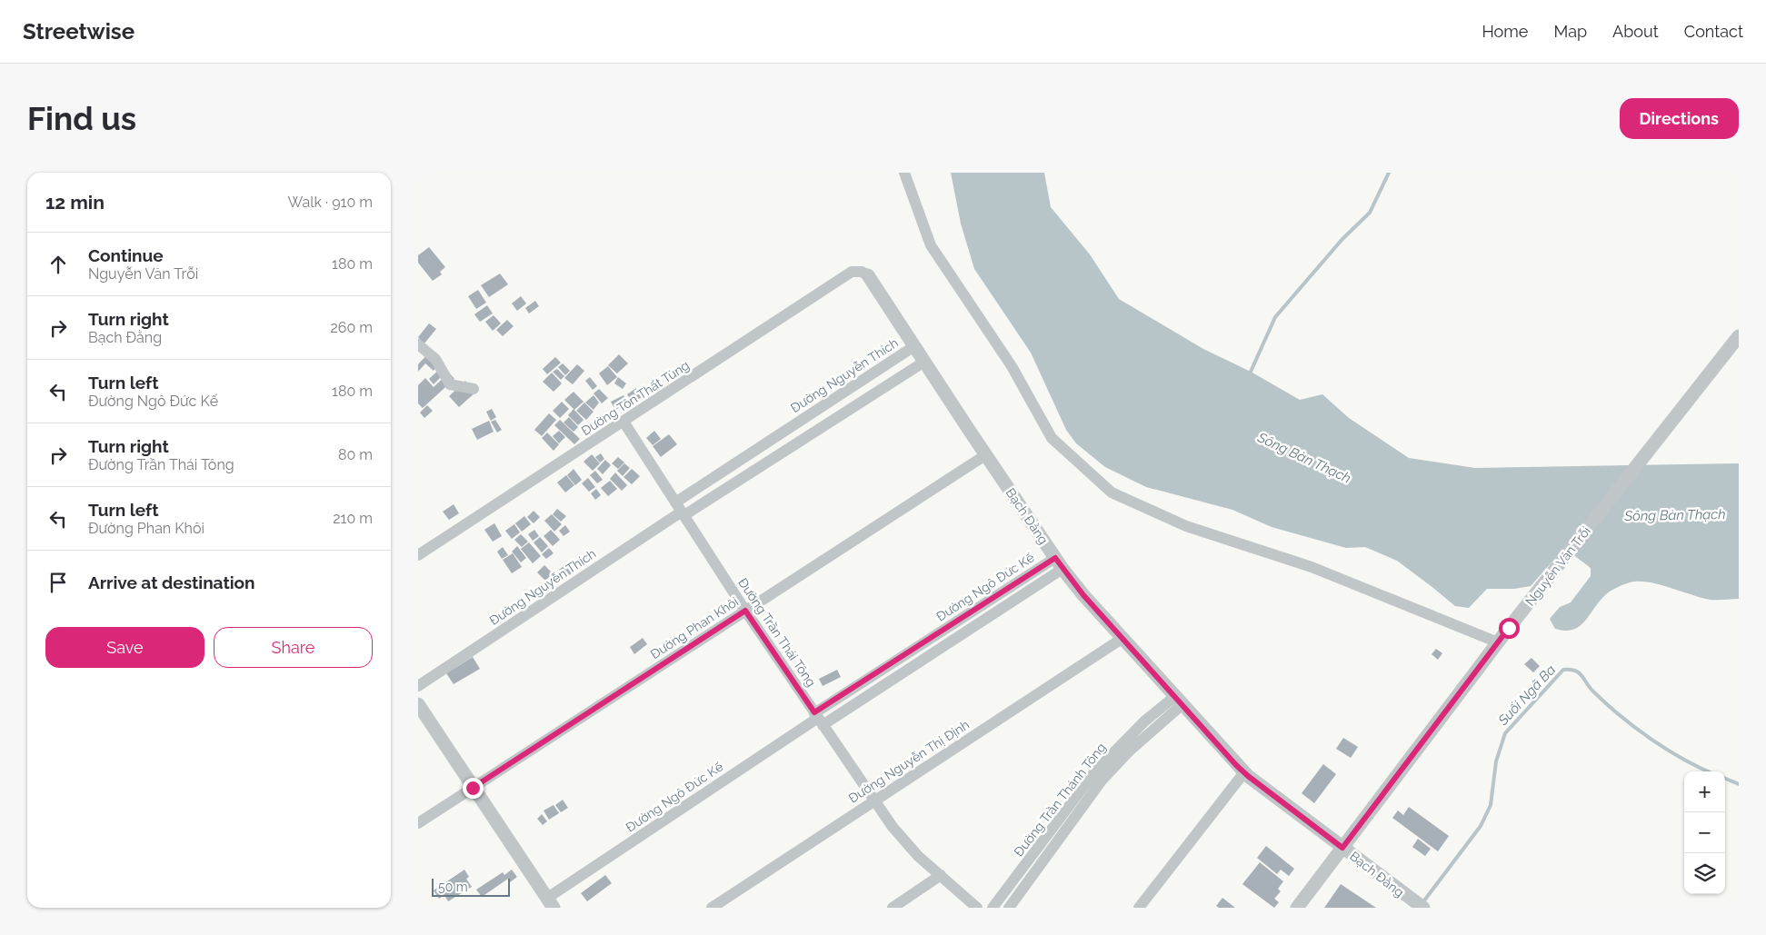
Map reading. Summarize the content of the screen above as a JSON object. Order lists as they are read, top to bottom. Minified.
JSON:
{"streets":{"street":["Đường Nguyễn Thích","Đường Tôn Thất Tùng","Bạch Đằng","Nguyễn Văn Trỗi","Đường Ngô Đức Kế","Đường Phan Khôi","Đường Trần Thái Tông","Đường Nguyễn Thị Định","Đường Trần Thánh Tông"]},"crossings":[["Đường Nguyễn Thích","Bạch Đằng"],["Đường Nguyễn Thích","Đường Trần Thái Tông"],["Đường Tôn Thất Tùng","Bạch Đằng"],["Đường Tôn Thất Tùng","Đường Trần Thái Tông"],["Bạch Đằng","Nguyễn Văn Trỗi"],["Bạch Đằng","Đường Ngô Đức Kế"],["Bạch Đằng","Đường Phan Khôi"],["Bạch Đằng","Đường Nguyễn Thị Định"],["Bạch Đằng","Đường Trần Thánh Tông"],["Đường Ngô Đức Kế","Đường Trần Thái Tông"],["Đường Phan Khôi","Đường Trần Thái Tông"],["Đường Trần Thái Tông","Đường Nguyễn Thị Định"]],"water":["Sông Bàn Thạch","Suối Ngã Ba"],"scale_bar":"50 m","page":{"header":"Streetwise","nav":["Home","Map","About","Contact"],"buttons":["Directions",["Save","Share"]],"title":"Find us","heading":["12 min","Walk · 910 m"],"list":[["Continue","Nguyễn Văn Trỗi","180 m"],["Turn right","Bạch Đằng","260 m"],["Turn left","Đường Ngô Đức Kế","180 m"],["Turn right","Đường Trần Thái Tông","80 m"],["Turn left","Đường Phan Khôi","210 m"],"Arrive at destination"],"map_buttons":["+","−"],"scale":"50 m"}}
